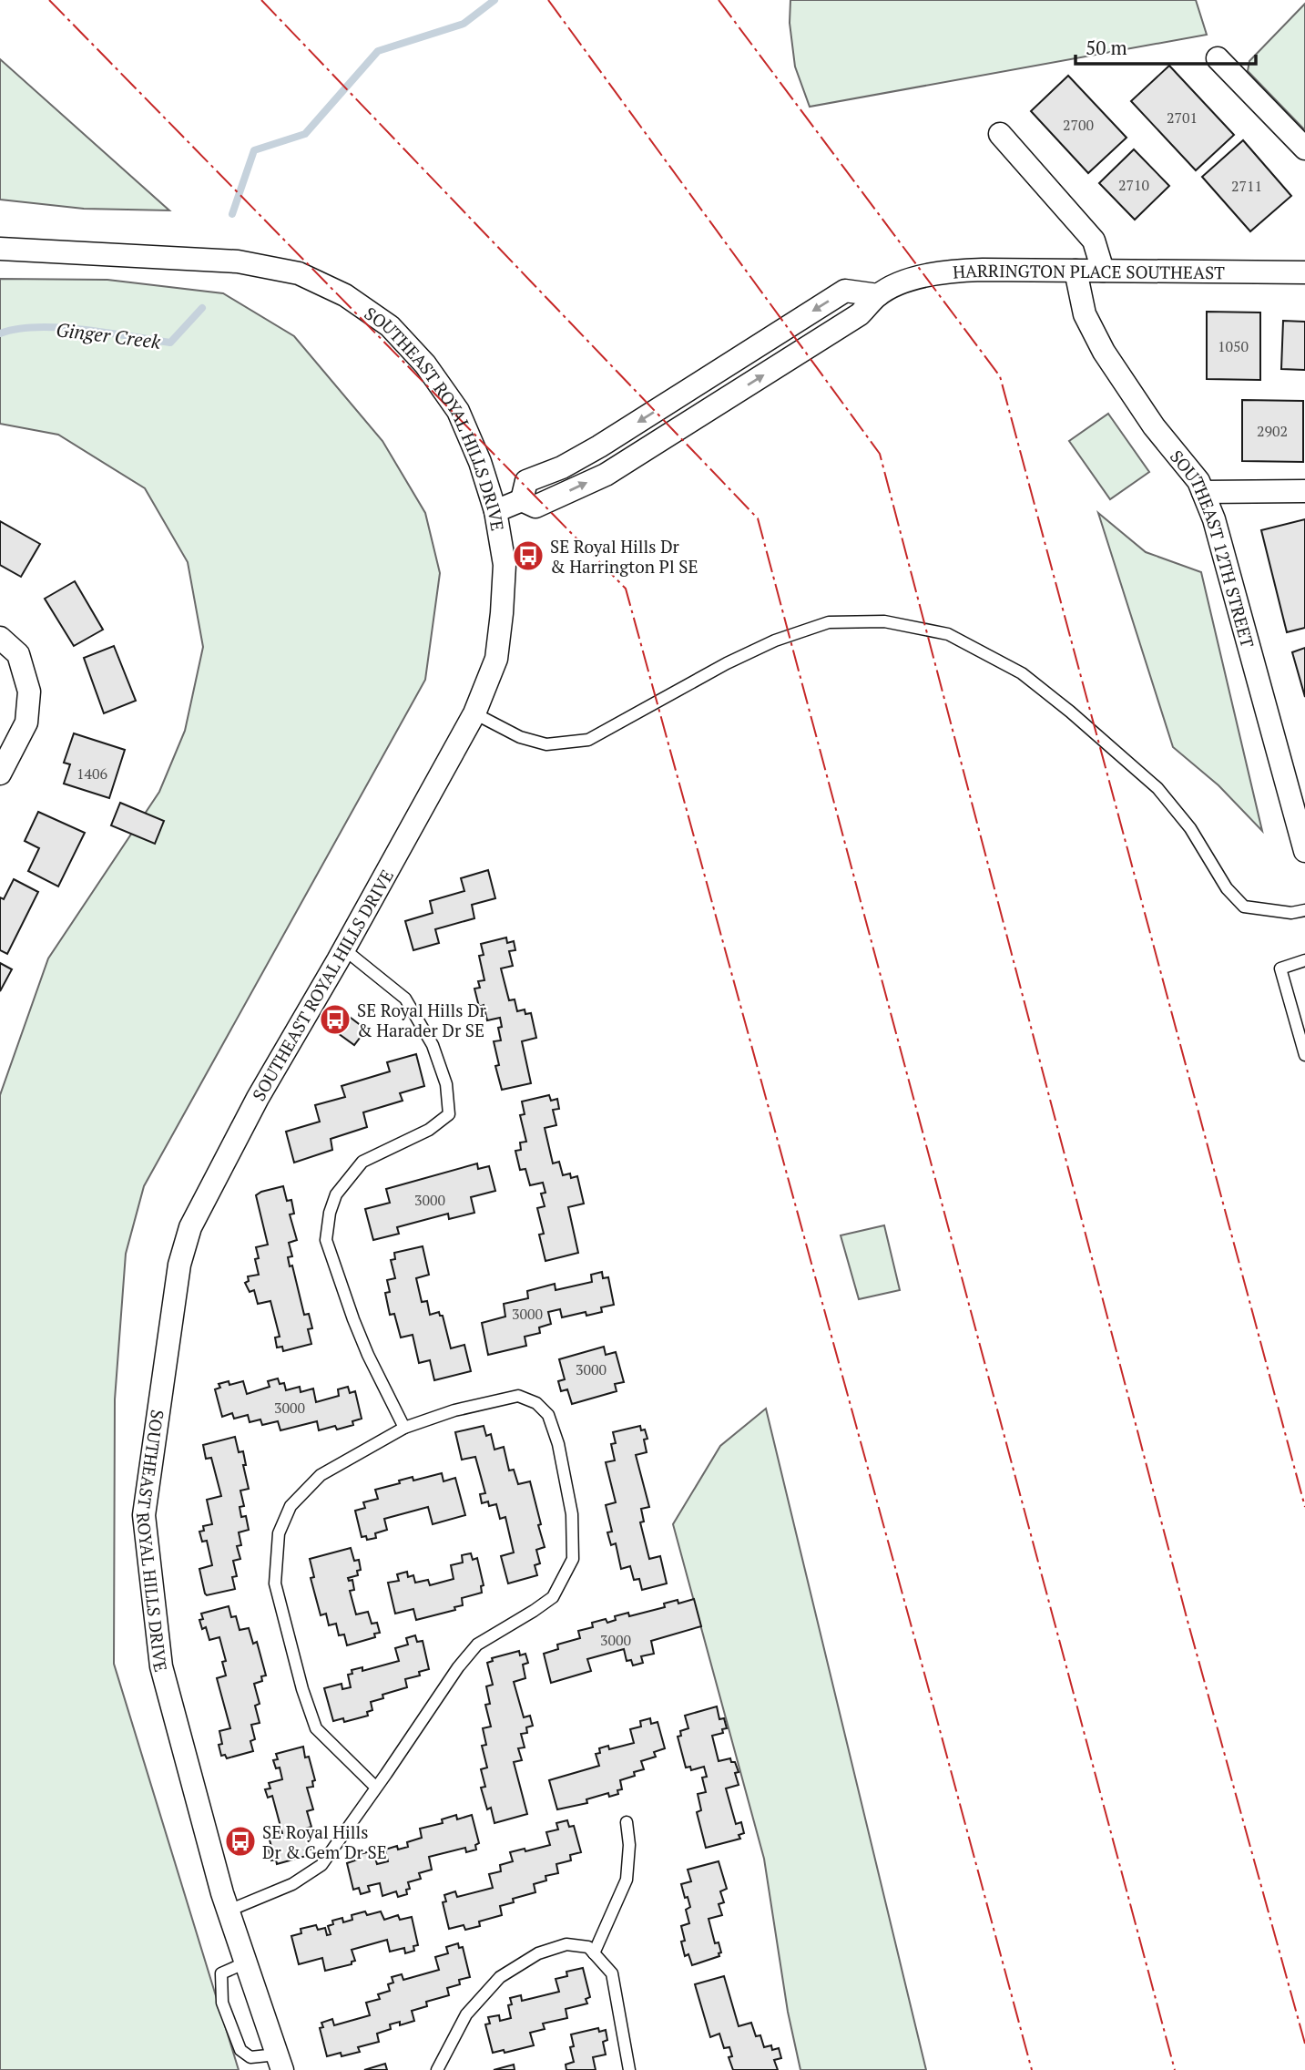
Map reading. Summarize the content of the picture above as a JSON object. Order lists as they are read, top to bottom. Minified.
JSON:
{"streets":{"street":["HARRINGTON PLACE SOUTHEAST","SOUTHEAST ROYAL HILLS DRIVE","SOUTHEAST 12TH STREET"]},"crossings":[["HARRINGTON PLACE SOUTHEAST","SOUTHEAST ROYAL HILLS DRIVE"],["HARRINGTON PLACE SOUTHEAST","SOUTHEAST 12TH STREET"]],"water":["Ginger Creek"],"places":{"bus stop":["SE Royal Hills Dr & Harrington Pl SE","SE Royal Hills Dr & Harader Dr SE","SE Royal Hills Dr & Gem Dr SE"]},"house_numbers":["2701","2700","2710","2711","1050","2902","1406","3000","3000","3000","3000","3000"],"scale_bar":"50 m"}
